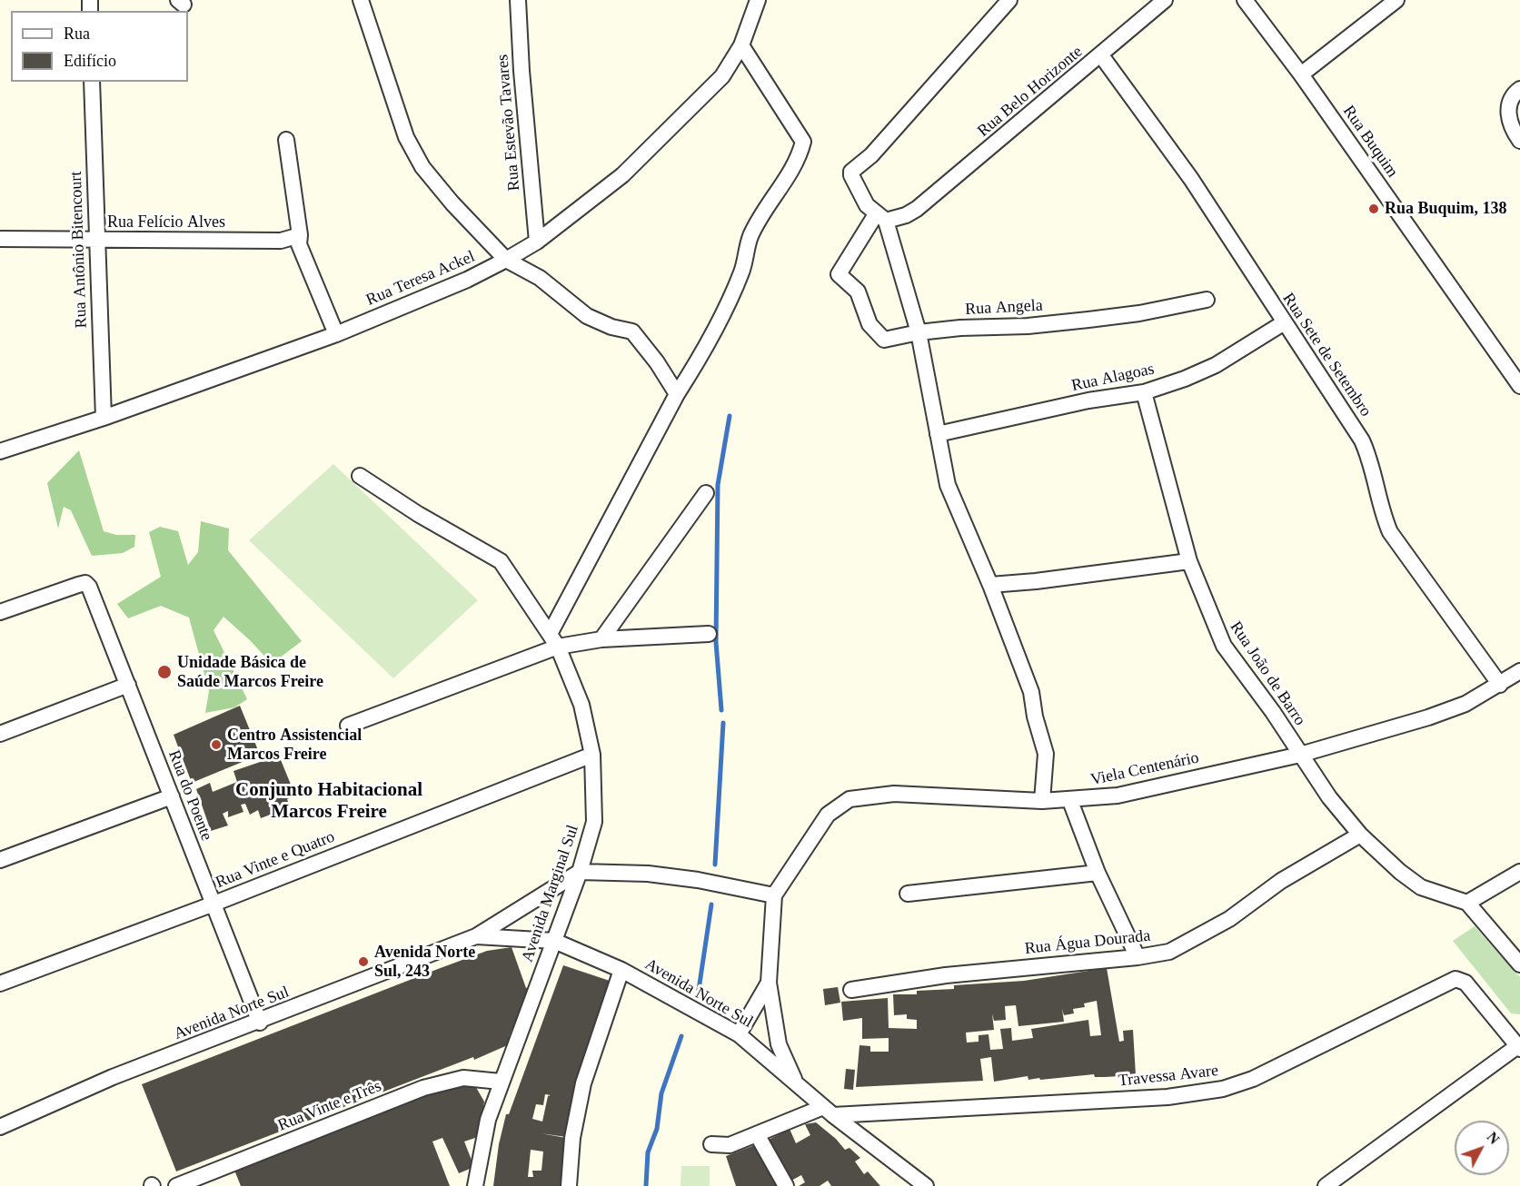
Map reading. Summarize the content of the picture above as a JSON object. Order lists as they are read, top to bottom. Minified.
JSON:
{"streets":{"street":["Rua Belo Horizonte","Rua Estevão Tavares","Rua Buquim","Rua Felício Alves","Rua Antônio Bitencourt","Rua Teresa Ackel","Rua Angela","Rua Sete de Setembro","Rua Alagoas","Rua João de Barro","Viela Centenário","Rua do Poente","Rua Vinte e Quatro","Avenida Marginal Sul","Rua Água Dourada","Avenida Norte Sul","Travessa Avare","Rua Vinte e Três"]},"crossings":[["Rua Belo Horizonte","Rua Angela"],["Rua Belo Horizonte","Rua Sete de Setembro"],["Rua Estevão Tavares","Rua Teresa Ackel"],["Rua Felício Alves","Rua Antônio Bitencourt"],["Rua Antônio Bitencourt","Rua Teresa Ackel"],["Rua Sete de Setembro","Rua Alagoas"],["Rua Sete de Setembro","Viela Centenário"],["Rua Alagoas","Rua João de Barro"],["Rua João de Barro","Viela Centenário"],["Rua João de Barro","Rua Água Dourada"],["Rua do Poente","Rua Vinte e Quatro"],["Rua do Poente","Avenida Norte Sul"],["Rua Vinte e Quatro","Avenida Marginal Sul"],["Avenida Marginal Sul","Avenida Norte Sul"],["Avenida Marginal Sul","Rua Vinte e Três"],["Avenida Norte Sul","Travessa Avare"]],"districts":["Conjunto Habitacional Marcos Freire"],"places":["Rua Buquim, 138","Unidade Básica de Saúde Marcos Freire","Centro Assistencial Marcos Freire","Avenida Norte Sul, 243"],"legend":["Rua","Edifício"],"north":"top right"}
